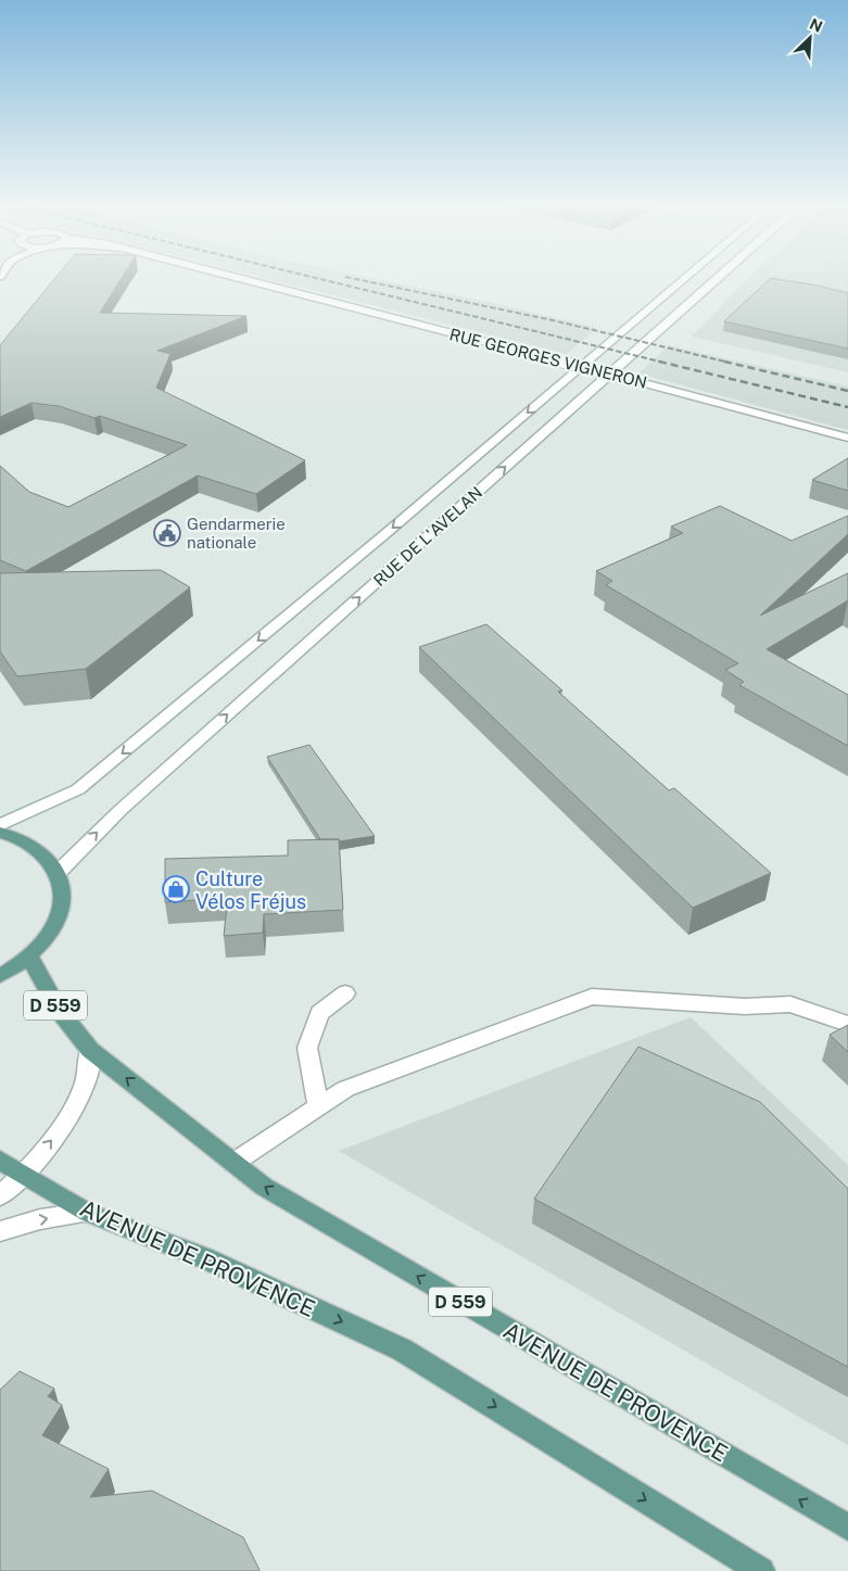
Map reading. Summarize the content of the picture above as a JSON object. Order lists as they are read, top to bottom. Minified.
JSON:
{"streets":{"main road":["RUE GEORGES VIGNERON","RUE DE L'AVELAN","D 559","AVENUE DE PROVENCE"]},"crossings":[["D 559","AVENUE DE PROVENCE"]],"places":{"public building":["Gendarmerie nationale"],"shop":["Culture Vélos Fréjus"]},"north":"top right"}
